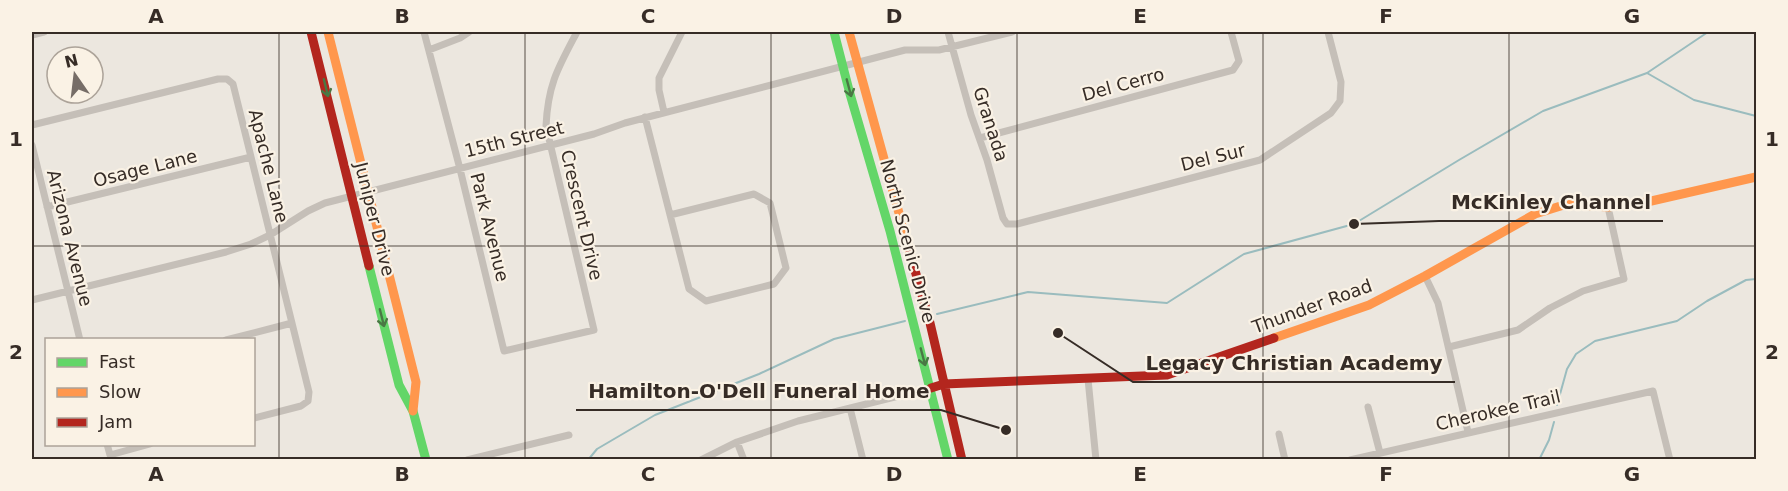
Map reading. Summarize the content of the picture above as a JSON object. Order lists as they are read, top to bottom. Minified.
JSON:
{"streets":{"street":["Del Cerro","Granada","15th Street","Del Sur","Apache Lane","Osage Lane","Crescent Drive","Juniper Drive","Park Avenue","Arizona Avenue","North Scenic Drive","Thunder Road","Cherokee Trail"]},"crossings":[["Del Cerro","Granada"],["Granada","15th Street"],["Granada","Del Sur"],["15th Street","Apache Lane"],["15th Street","Crescent Drive"],["15th Street","Juniper Drive"],["15th Street","Park Avenue"],["15th Street","Arizona Avenue"],["15th Street","North Scenic Drive"],["Apache Lane","Osage Lane"],["Osage Lane","Arizona Avenue"],["Crescent Drive","Park Avenue"],["North Scenic Drive","Thunder Road"]],"places":["McKinley Channel","Legacy Christian Academy","Hamilton-O'Dell Funeral Home"],"legend":["Fast","Slow","Jam"],"north":"top","grid":{"columns":["A","B","C","D","E","F","G"],"rows":["1","2"]}}
